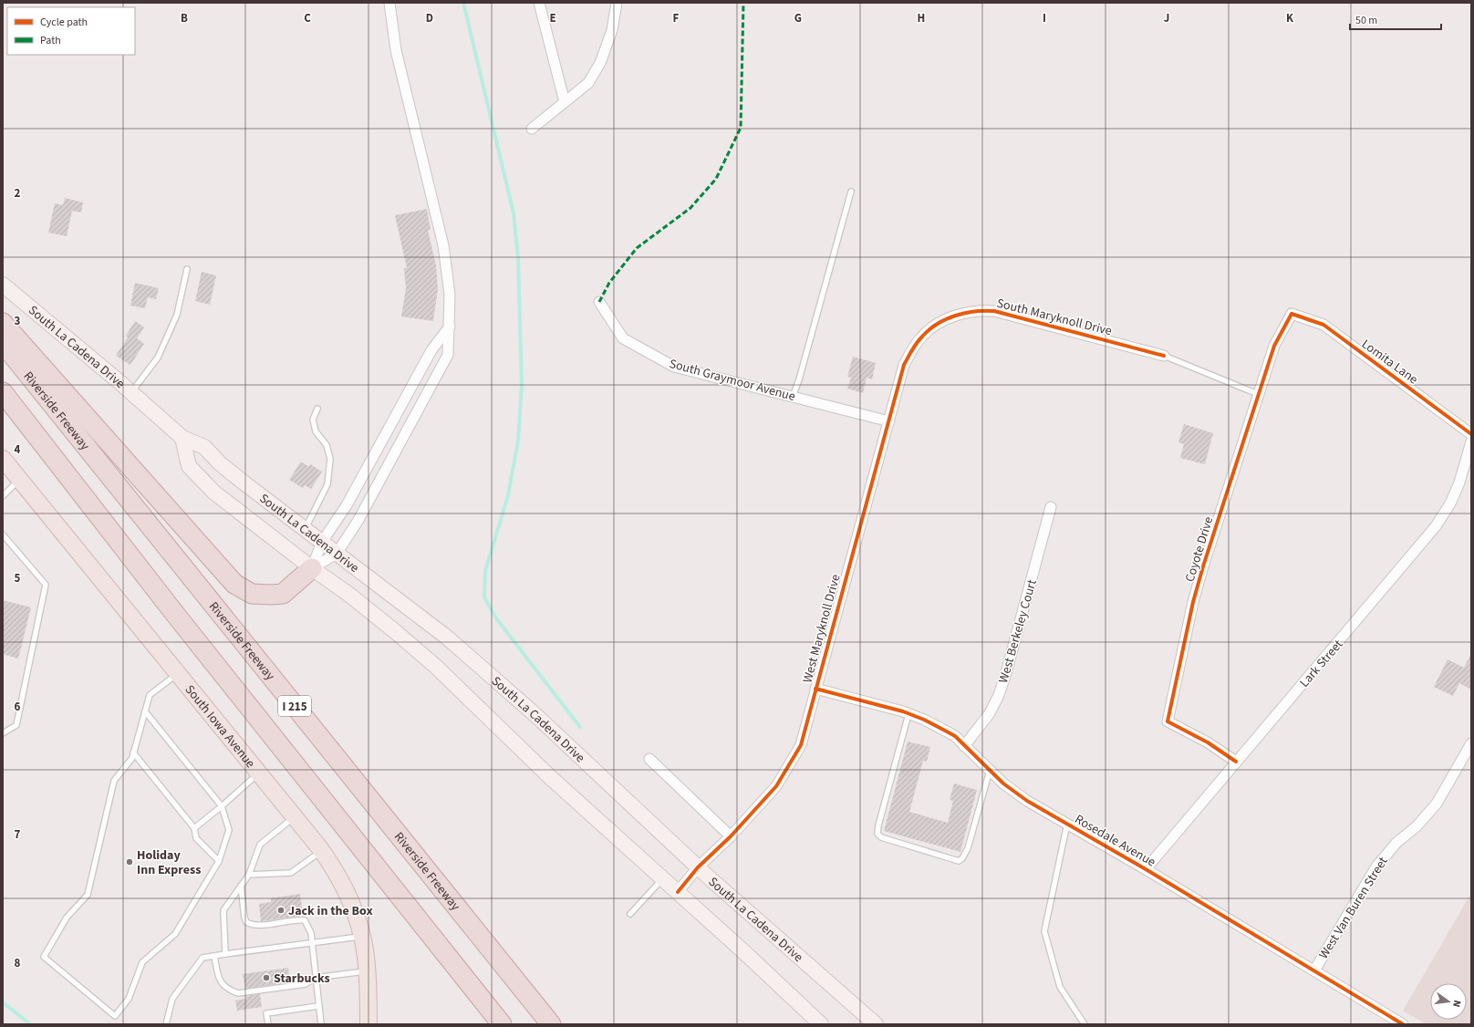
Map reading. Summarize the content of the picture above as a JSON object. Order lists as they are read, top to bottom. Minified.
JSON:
{"streets":{"highway":["Riverside Freeway","I 215"],"main road":["South La Cadena Drive","South Iowa Avenue"],"street":["South Maryknoll Drive","Lomita Lane","South Graymoor Avenue","Coyote Drive","West Maryknoll Drive","West Berkeley Court","Lark Street","Rosedale Avenue","West Van Buren Street"]},"crossings":[["South Maryknoll Drive","West Maryknoll Drive"],["South La Cadena Drive","West Maryknoll Drive"],["Lomita Lane","Coyote Drive"],["South Graymoor Avenue","West Maryknoll Drive"],["Coyote Drive","Lark Street"],["West Maryknoll Drive","Rosedale Avenue"],["West Berkeley Court","Rosedale Avenue"],["Lark Street","Rosedale Avenue"],["Rosedale Avenue","West Van Buren Street"]],"places":["Holiday Inn Express","Jack in the Box","Starbucks"],"legend":["Cycle path","Path"],"scale_bar":"50 m","north":"right","grid":{"columns":["B","C","D","E","F","G","H","I","J","K"],"rows":["2","3","4","5","6","7","8"]}}
